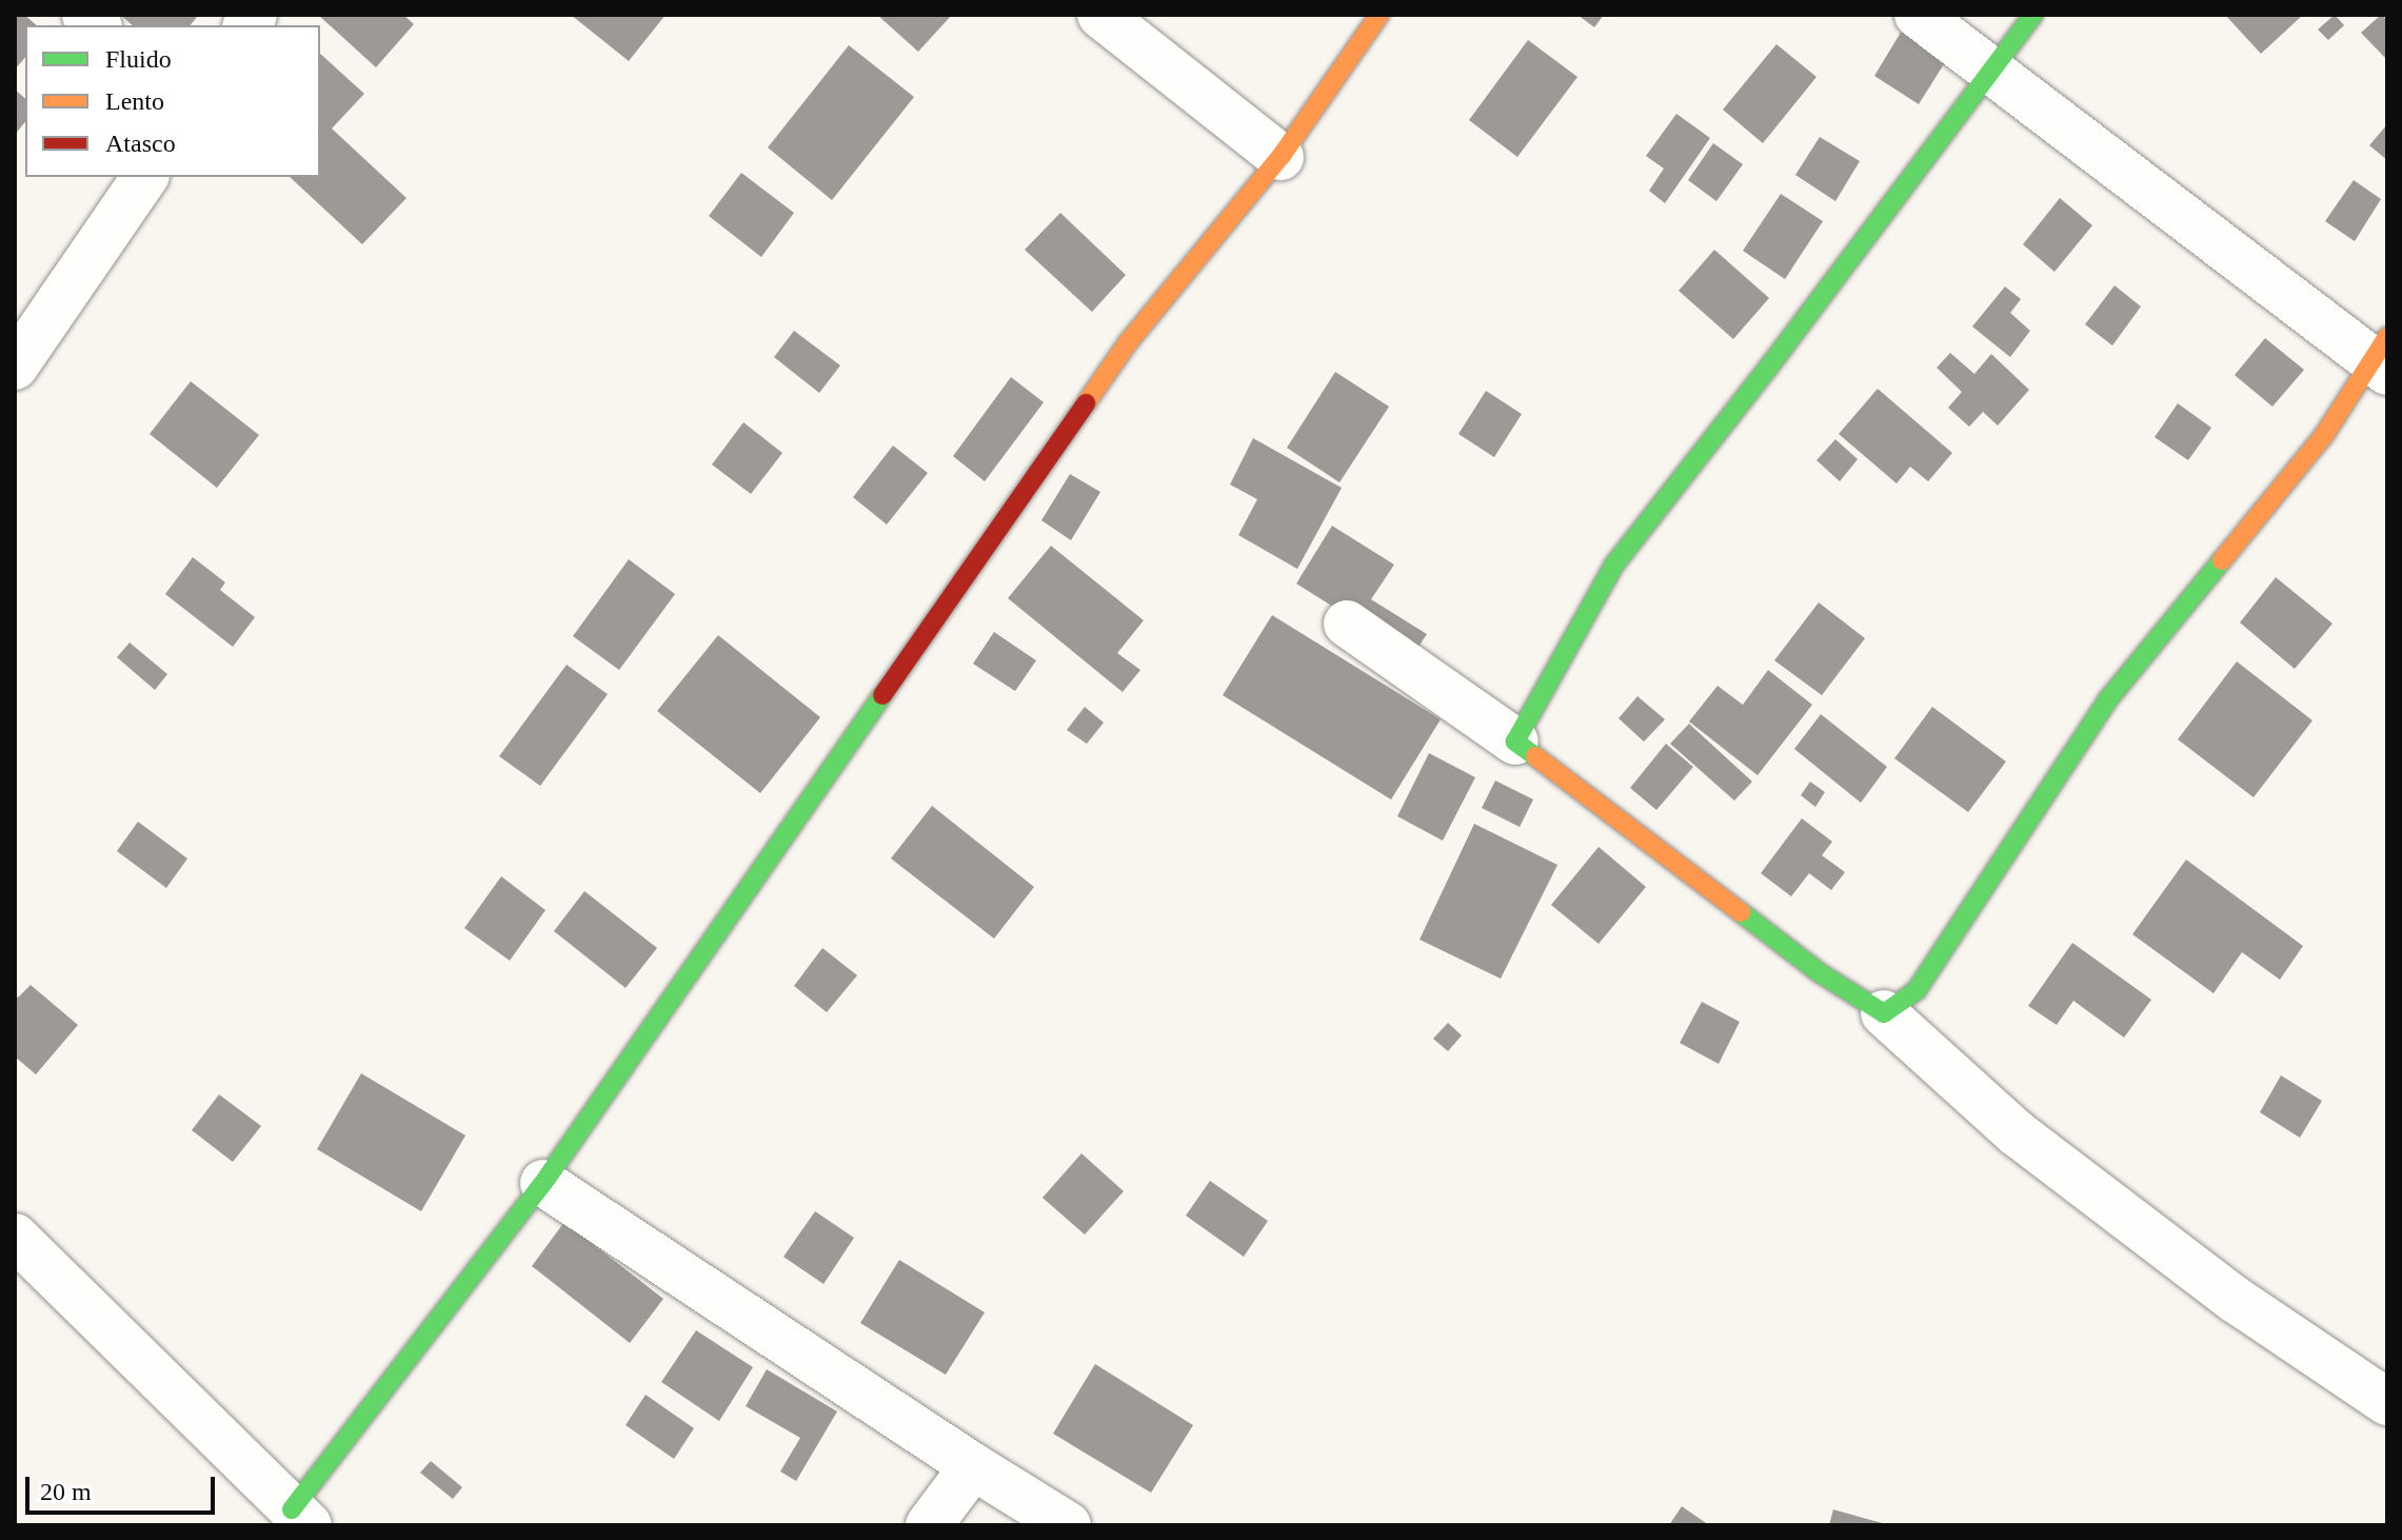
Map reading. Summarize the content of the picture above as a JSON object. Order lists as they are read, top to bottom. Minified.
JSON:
{"legend":["Fluido","Lento","Atasco"],"scale_bar":"20 m"}
